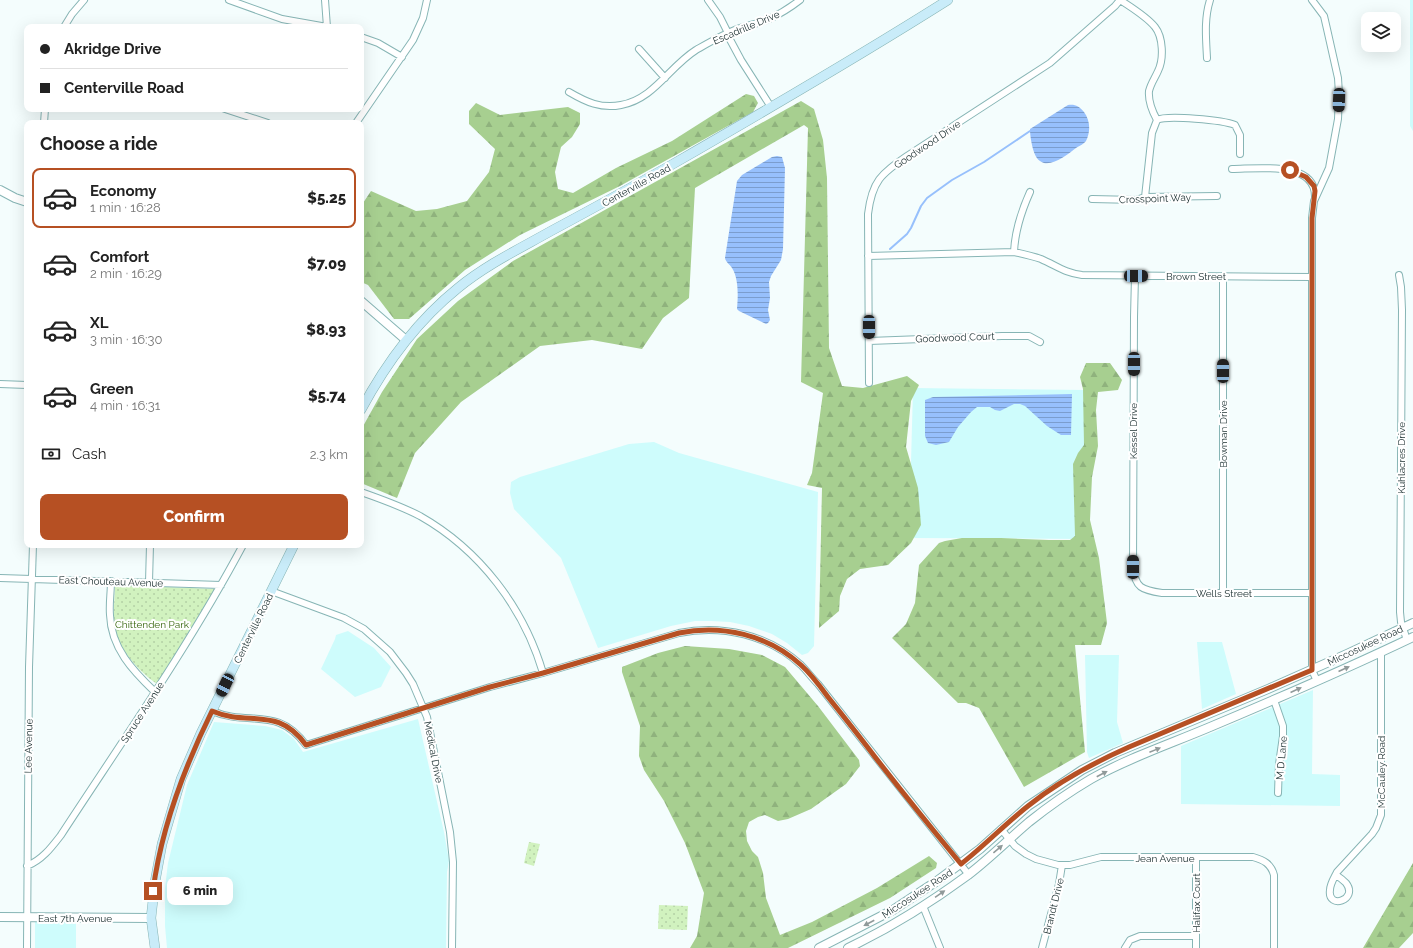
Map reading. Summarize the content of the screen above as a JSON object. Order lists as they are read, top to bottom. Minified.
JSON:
{"streets":{"main road":["Centerville Road"],"street":["Escadrille Drive","Goodwood Drive","Crosspoint Way","Brown Street","Goodwood Court","Kessel Drive","Bowman Drive","Kuhlacres Drive","East Chouteau Avenue","Wells Street","Miccosukee Road","Spruce Avenue","Lee Avenue","Medical Drive","M D Lane","McCauley Road","Jean Avenue","Halifax Court","Brandt Drive","East 7th Avenue"]},"crossings":[["Goodwood Drive","Brown Street"],["Goodwood Drive","Goodwood Court"],["Centerville Road","Medical Drive"],["Centerville Road","East 7th Avenue"],["Brown Street","Kessel Drive"],["Brown Street","Bowman Drive"],["Kessel Drive","Wells Street"],["Bowman Drive","Wells Street"],["Kuhlacres Drive","Miccosukee Road"],["East Chouteau Avenue","Spruce Avenue"],["East Chouteau Avenue","Lee Avenue"],["Miccosukee Road","M D Lane"],["Miccosukee Road","McCauley Road"],["Miccosukee Road","Brandt Drive"],["Spruce Avenue","Lee Avenue"],["Lee Avenue","East 7th Avenue"],["Jean Avenue","Halifax Court"],["Jean Avenue","Brandt Drive"]],"parks":["Chittenden Park"],"page":{"banner":["Akridge Drive","Centerville Road"],"heading":"Choose a ride","list":[{"name":"Economy","note":"1 min · 16:28","value":"$5.25"},{"name":"Comfort","note":"2 min · 16:29","value":"$7.09"},{"name":"XL","note":"3 min · 16:30","value":"$8.93"},{"name":"Green","note":"4 min · 16:31","value":"$5.74"}],"pay":["Cash","2.3 km"],"buttons":"Confirm","bubble":"6 min"}}
